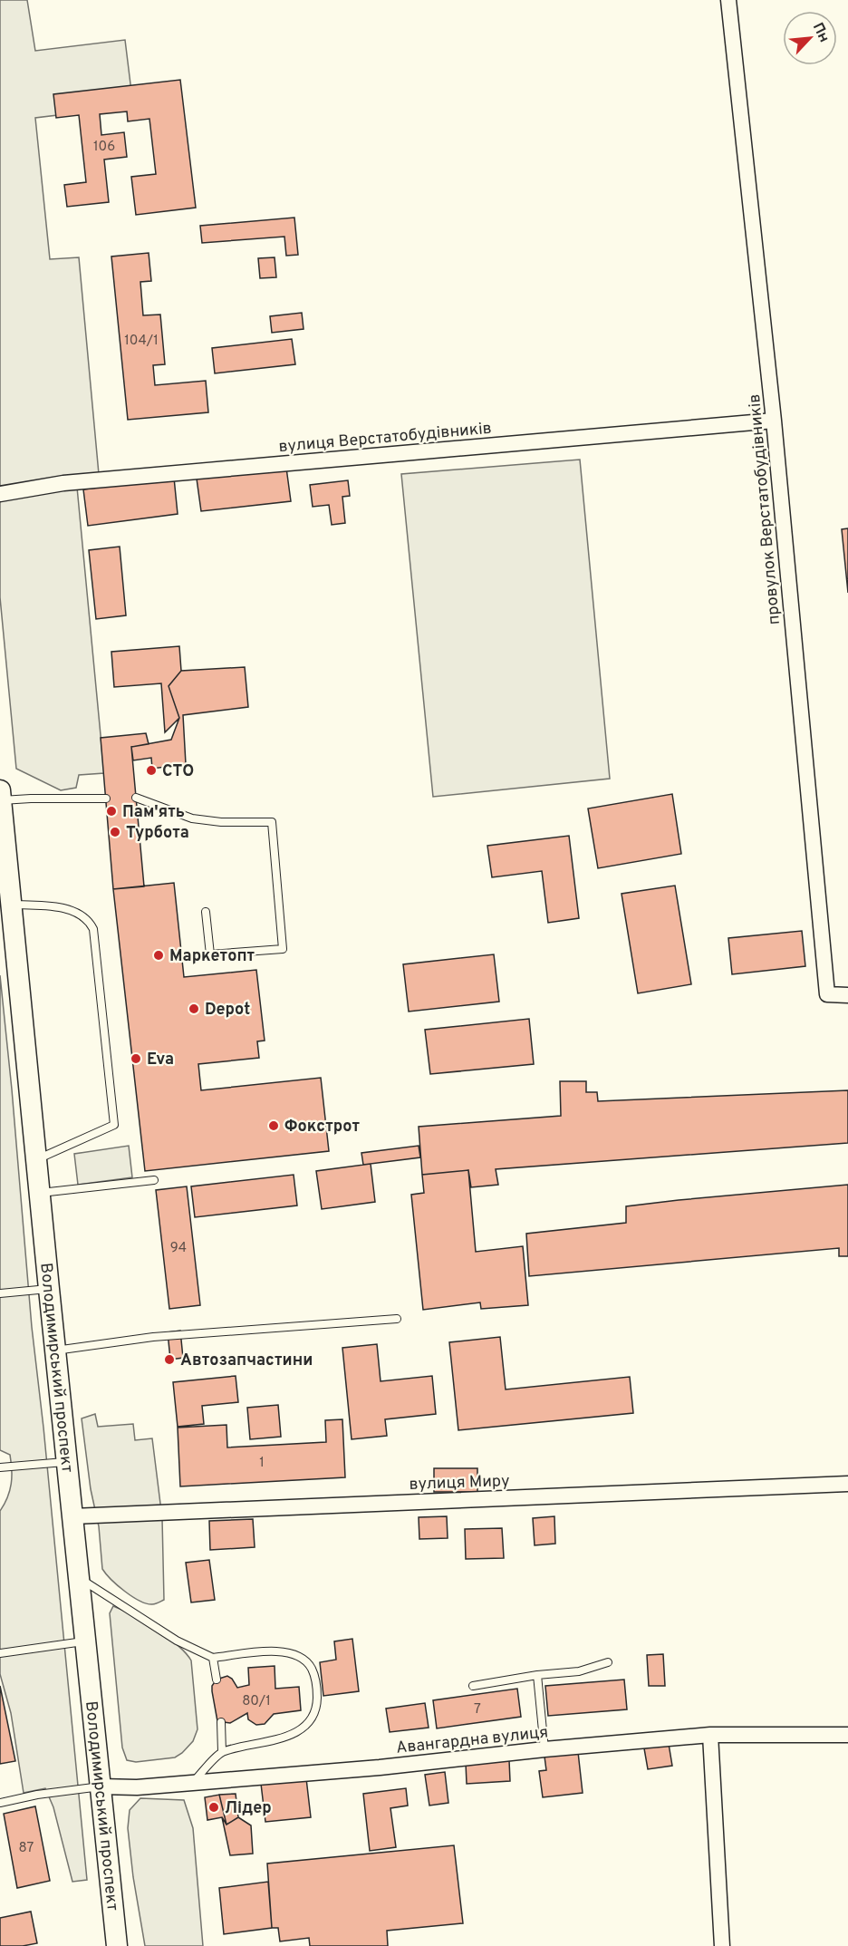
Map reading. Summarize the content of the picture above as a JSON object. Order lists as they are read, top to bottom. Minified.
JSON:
{"streets":{"main road":["Володимирський проспект"],"street":["вулиця Верстатобудівників","провулок Верстатобудівників","вулиця Миру","Авангардна вулиця"]},"crossings":[["вулиця Верстатобудівників","провулок Верстатобудівників"],["Володимирський проспект","вулиця Миру"],["Володимирський проспект","Авангардна вулиця"]],"places":["СТО","Пам'ять","Турбота","Маркетопт","Depot","Eva","Фокстрот","Автозапчастини","Лідер"],"house_numbers":["106","104/1","94","1","80/1","7","87"],"north":"top right"}
